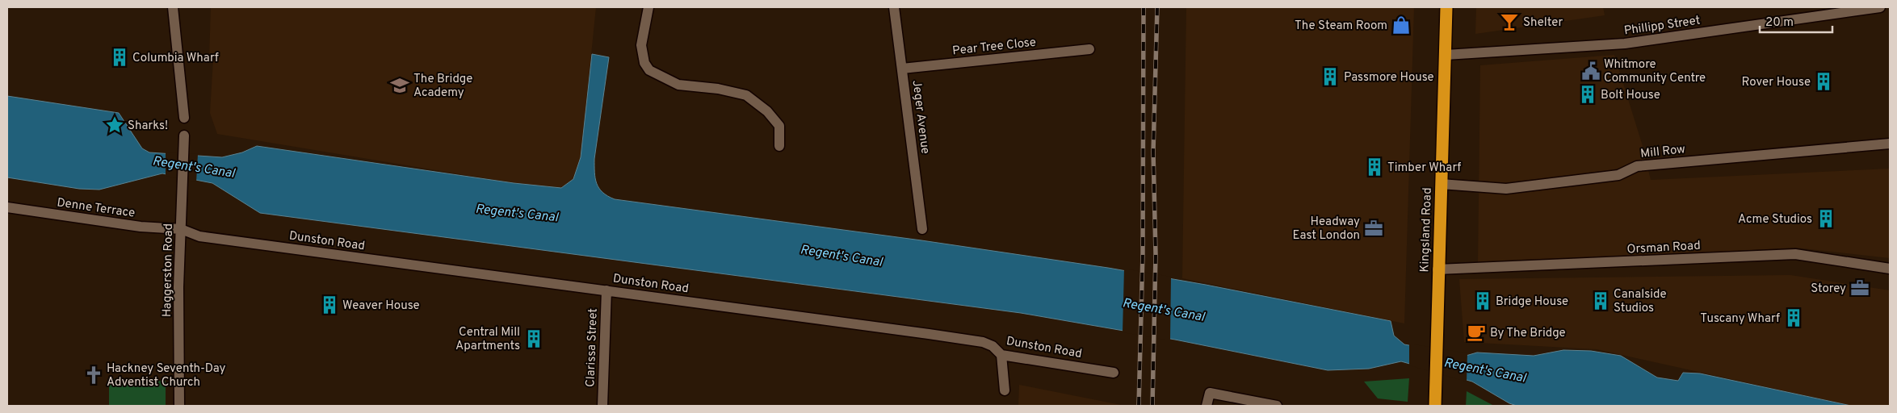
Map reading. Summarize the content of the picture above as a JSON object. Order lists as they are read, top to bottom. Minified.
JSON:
{"streets":{"highway":["Kingsland Road"],"street":["Phillipp Street","Pear Tree Close","Jeger Avenue","Mill Row","Denne Terrace","Dunston Road","Orsman Road","Haggerston Road","Clarissa Street"]},"crossings":[["Phillipp Street","Kingsland Road"],["Pear Tree Close","Jeger Avenue"],["Mill Row","Kingsland Road"],["Denne Terrace","Dunston Road"],["Denne Terrace","Haggerston Road"],["Kingsland Road","Orsman Road"],["Dunston Road","Haggerston Road"],["Dunston Road","Clarissa Street"]],"water":["Regent's Canal"],"places":{"bar":["Shelter"],"shop":["The Steam Room"],"building":["Columbia Wharf","Passmore House","Rover House","Bolt House","Timber Wharf","Acme Studios","Bridge House","Canalside Studios","Weaver House","Tuscany Wharf","Central Mill Apartments"],"public building":["Whitmore Community Centre"],"school or university":["The Bridge Academy"],"place":["Sharks!"],"office":["Headway East London","Storey"],"cafe":["By The Bridge"],"church":["Hackney Seventh-Day Adventist Church"]},"scale_bar":"20 m"}
